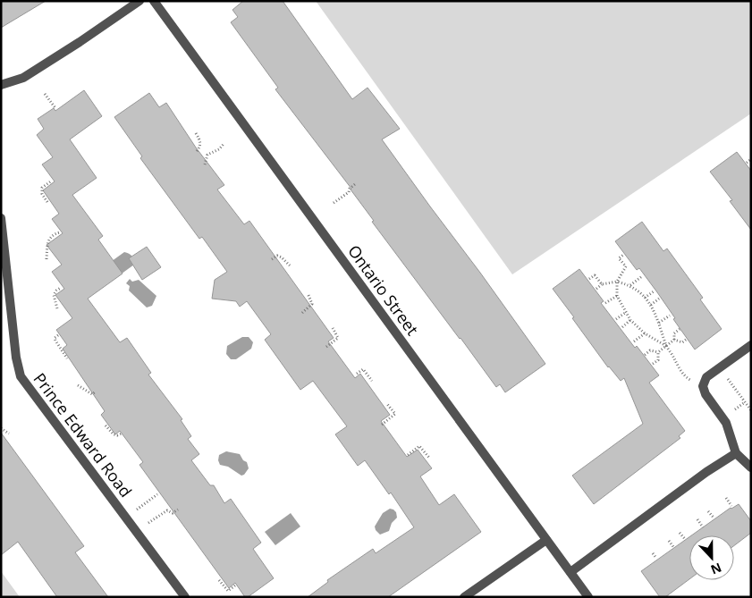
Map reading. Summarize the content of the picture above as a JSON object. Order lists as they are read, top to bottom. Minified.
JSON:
{"streets":{"street":["Ontario Street","Prince Edward Road"]},"north":"bottom"}
